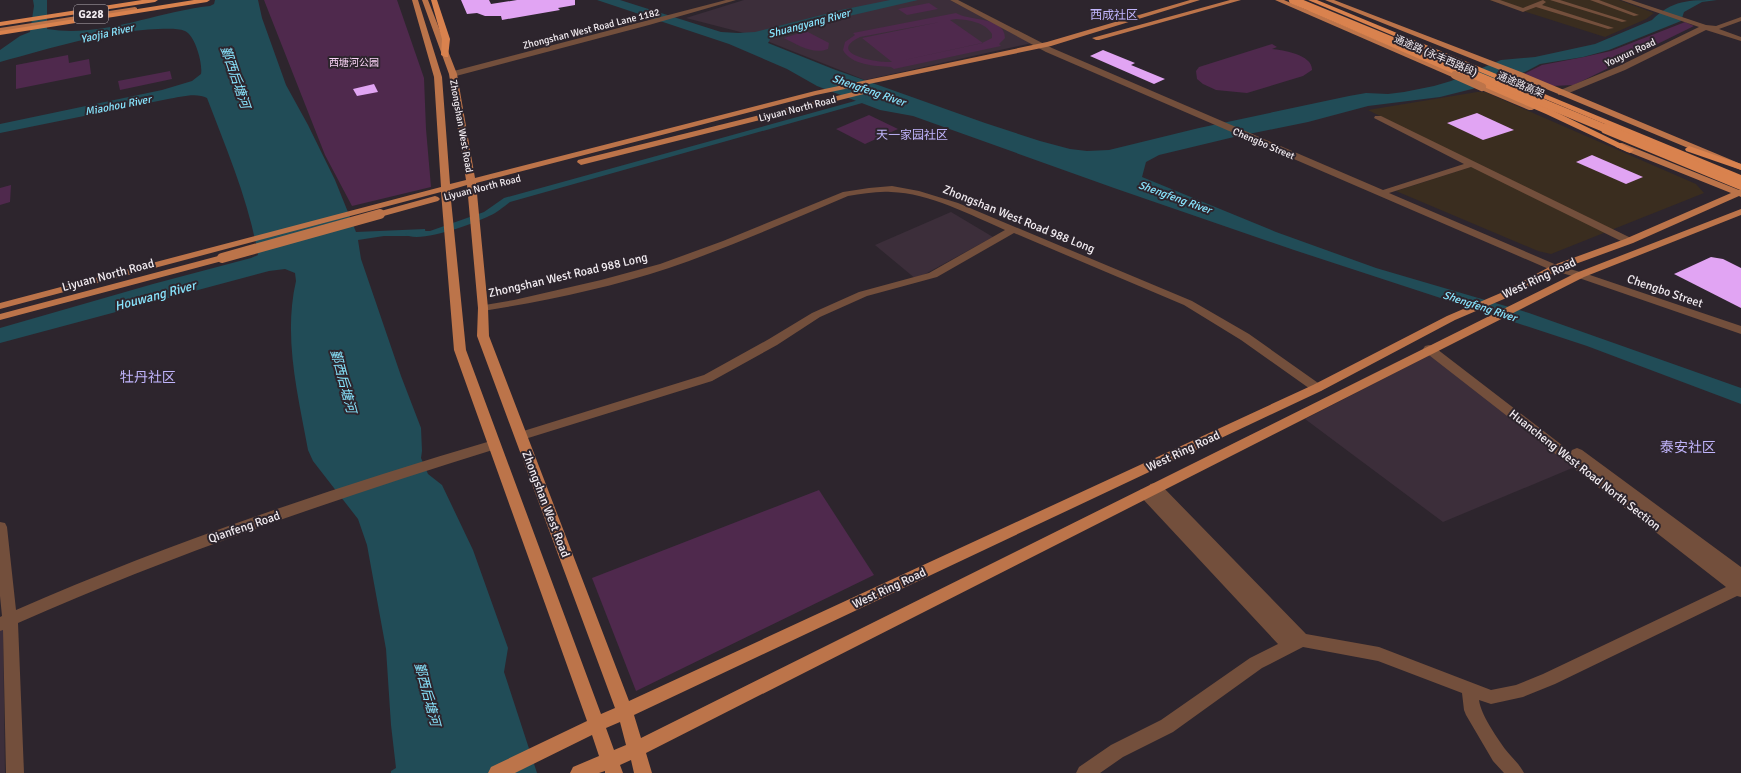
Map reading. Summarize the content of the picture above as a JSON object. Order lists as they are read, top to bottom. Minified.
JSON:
{"streets":{"highway":["G228","通途路高架"],"main road":["通途路 (永丰西路段)","Liyuan North Road","Zhongshan West Road","West Ring Road"],"street":["Zhongshan West Road Lane 1182","Youyun Road","Chengbo Street","Zhongshan West Road 988 Long","Huancheng West Road North Section","Qianfeng Road"]},"crossings":[["Zhongshan West Road Lane 1182","Zhongshan West Road"],["Youyun Road","通途路 (永丰西路段)"],["通途路 (永丰西路段)","通途路高架"],["通途路 (永丰西路段)","West Ring Road"],["通途路高架","West Ring Road"],["Liyuan North Road","Zhongshan West Road"],["Liyuan North Road","Chengbo Street"],["Zhongshan West Road","Zhongshan West Road 988 Long"],["Zhongshan West Road","West Ring Road"],["Zhongshan West Road","Qianfeng Road"],["Chengbo Street","West Ring Road"],["Zhongshan West Road 988 Long","West Ring Road"],["West Ring Road","Huancheng West Road North Section"]],"districts":["西成社区","天一家园社区","牡丹社区","泰安社区"],"water":["Shuangyang River","Yaojia River","鄞西后塘河","Shengfeng River","Miaohou River","Houwang River"],"parks":["西塘河公园"]}
